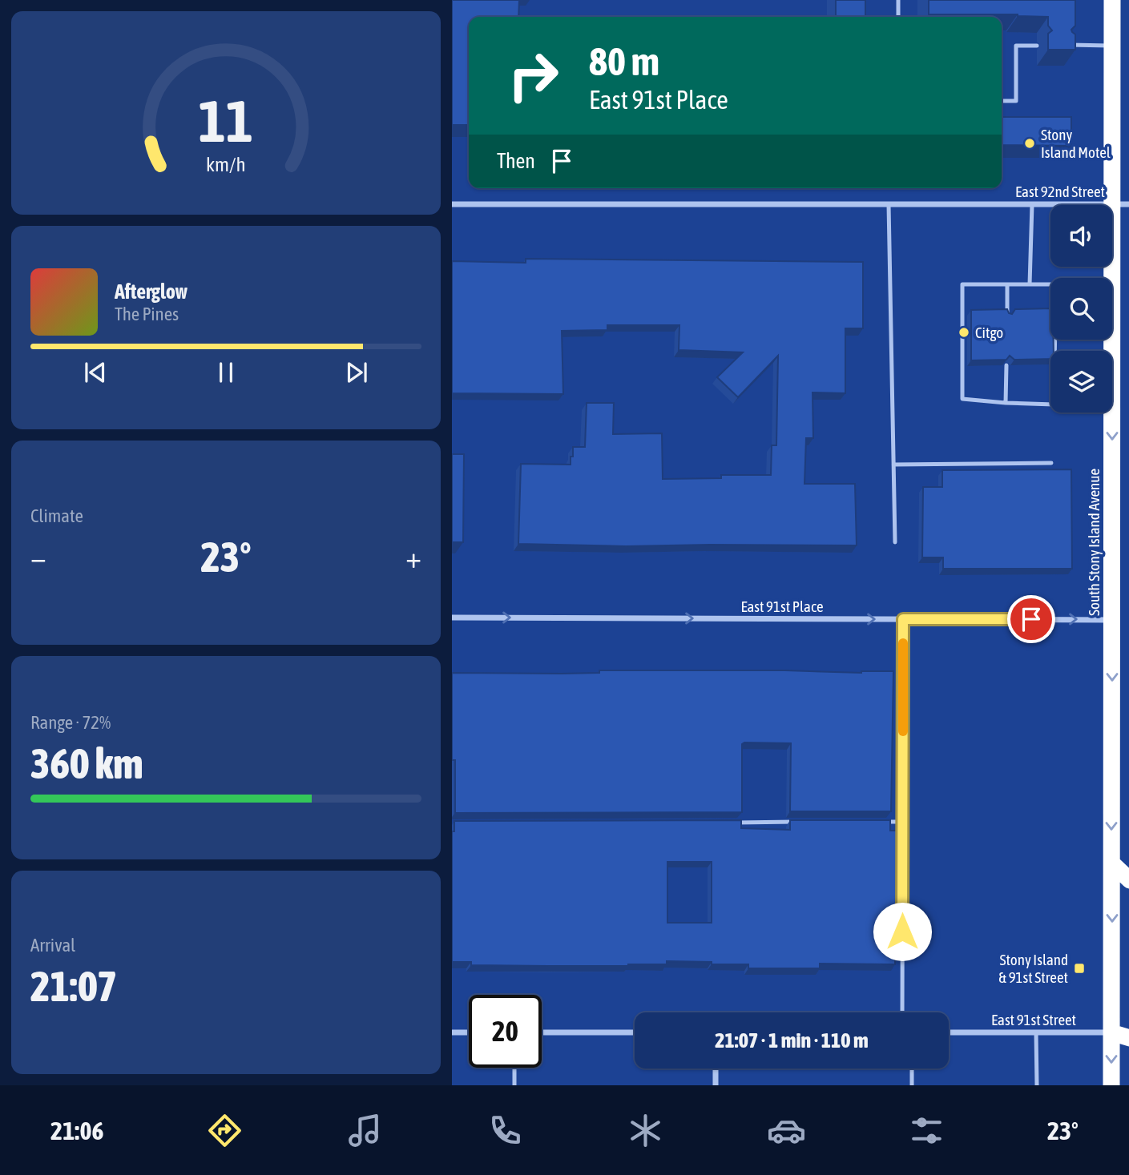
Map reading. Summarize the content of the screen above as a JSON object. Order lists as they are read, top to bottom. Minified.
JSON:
{"streets":{"highway":["South Stony Island Avenue"],"street":["East 92nd Street","East 91st Place","East 91st Street"]},"crossings":[["East 92nd Street","South Stony Island Avenue"],["South Stony Island Avenue","East 91st Place"],["South Stony Island Avenue","East 91st Street"]],"one_way":["South Stony Island Avenue","East 91st Place"],"places":{"other":["Stony Island Motel","Citgo"],"transit":["Stony Island & 91st Street"]},"page":{"turn":["80 m","East 91st Place"],"then":"Then","song":["Afterglow","The Pines"],"tile":["Climate",["Range · 72%","360 km"],["Arrival","21:07"]],"heat":["−","23°","+"],"limit":"20","trip":"21:07 · 1 min · 110 m","tabs":["21:06","23°"],"gauge":["11","km/h"]}}
